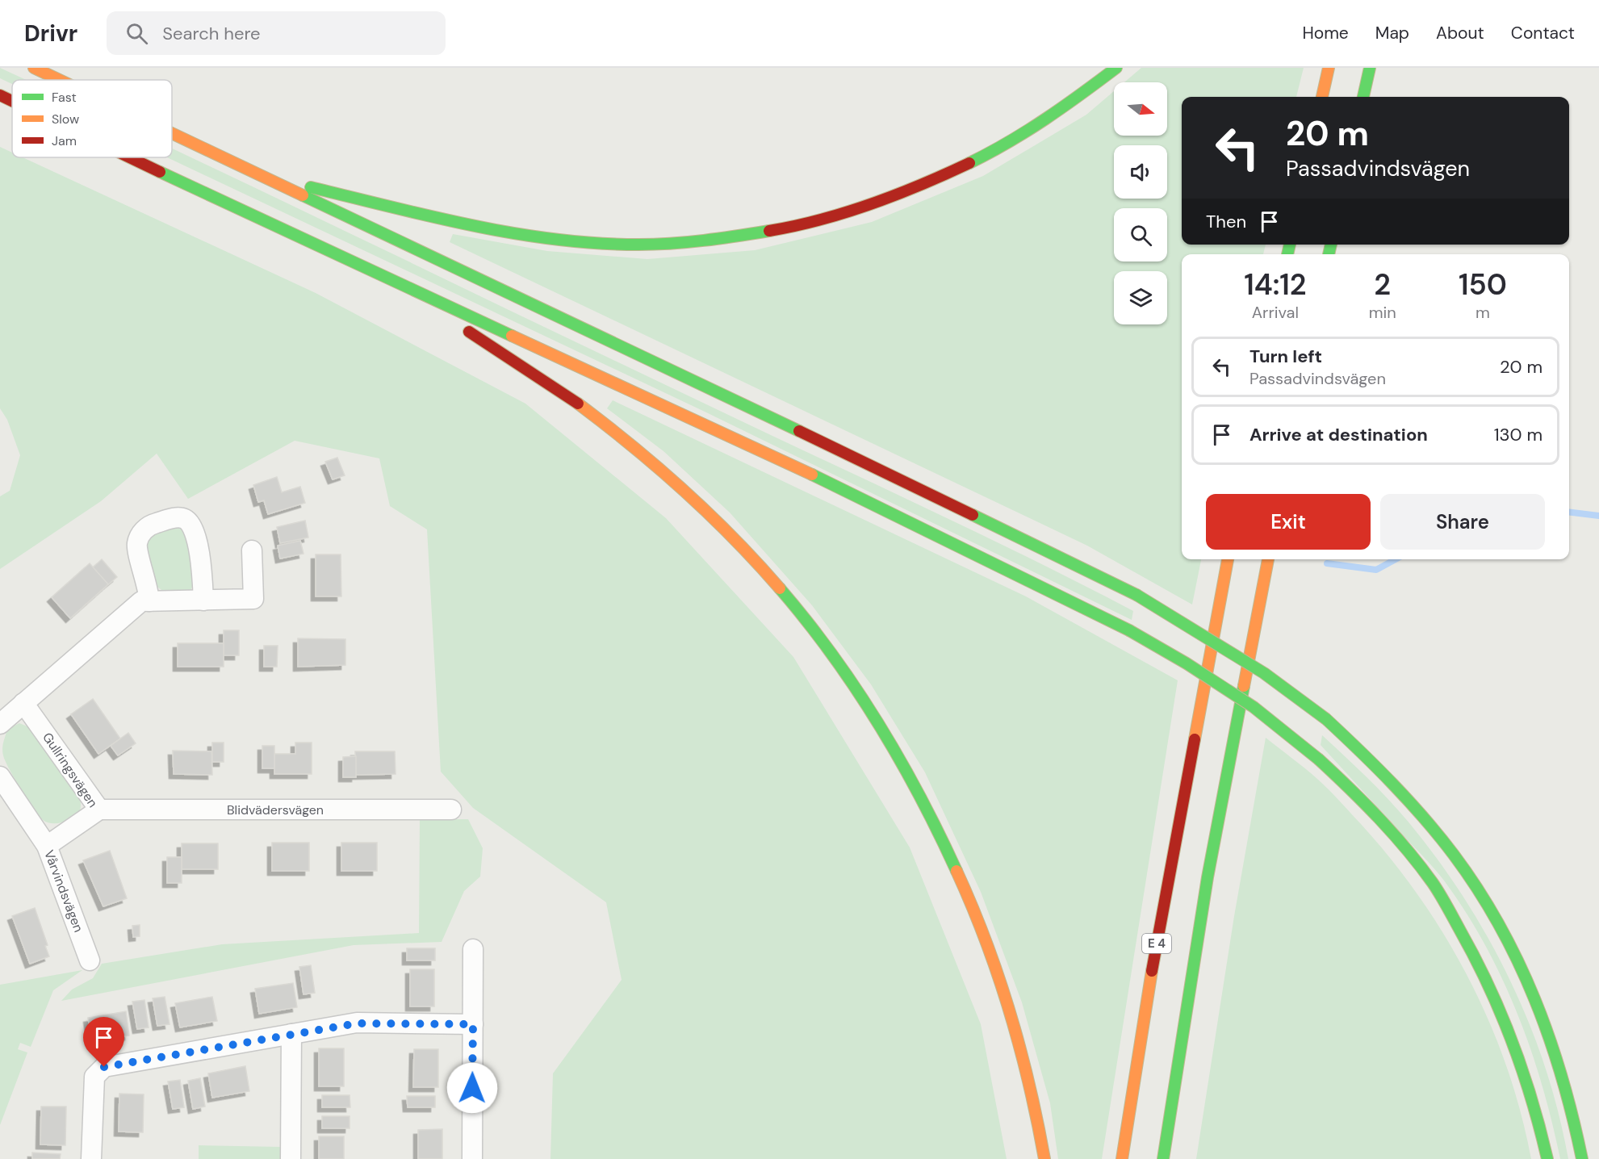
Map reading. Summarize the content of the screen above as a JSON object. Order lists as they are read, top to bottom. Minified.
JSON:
{"streets":{"highway":["E 4"],"street":["Gullringsvägen","Blidvädersvägen","Vårvindsvägen"]},"crossings":[["Gullringsvägen","Blidvädersvägen"],["Gullringsvägen","Vårvindsvägen"]],"legend":["Fast","Slow","Jam"],"north":"right","page":{"header":"Drivr","search":"Search here","nav":["Home","Map","About","Contact"],"turn":["20 m","Passadvindsvägen"],"then":"Then","eta":["14:12","Arrival","2","min","150","m"],"list":[{"name":"Turn left","note":"Passadvindsvägen","value":"20 m"},{"name":"Arrive at destination","value":"130 m"}],"buttons":["Exit","Share"]}}
